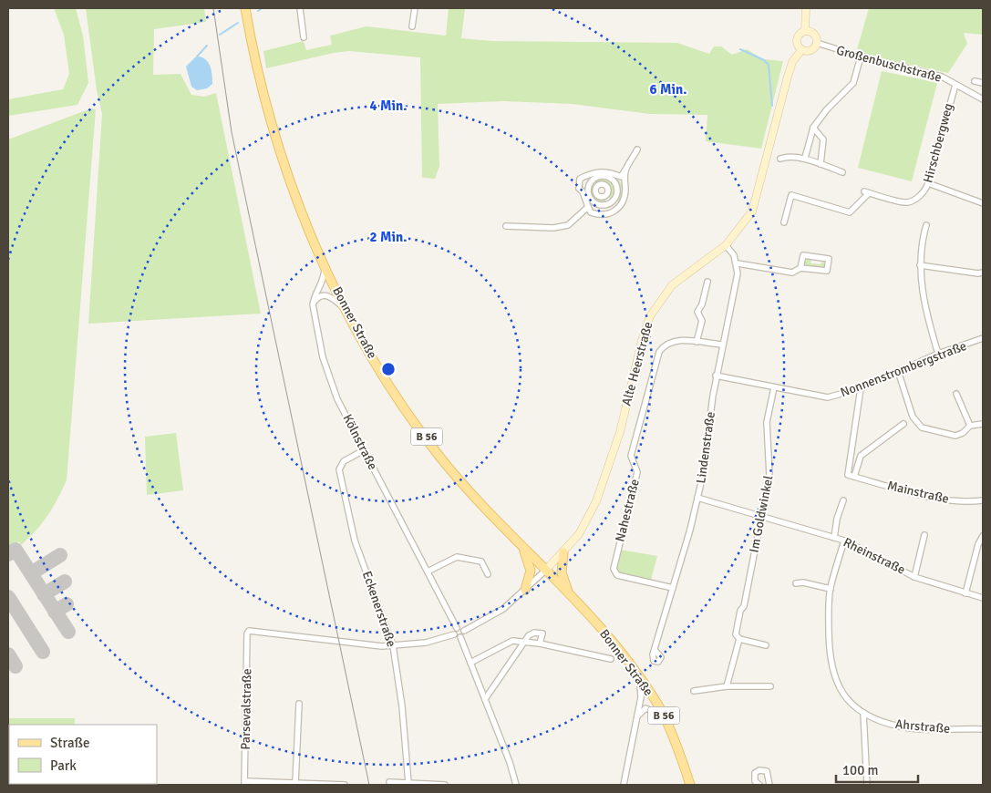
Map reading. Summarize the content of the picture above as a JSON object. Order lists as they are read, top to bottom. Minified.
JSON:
{"streets":{"main road":["Bonner Straße","B 56"],"street":["Großenbuschstraße","Hirschbergweg","Alte Heerstraße","Nonnenstrombergstraße","Kölnstraße","Lindenstraße","Mainstraße","Nahestraße","Im Goldwinkel","Rheinstraße","Eckenerstraße","Parsevalstraße","Ahrstraße"]},"crossings":[["Großenbuschstraße","Hirschbergweg"],["Großenbuschstraße","Alte Heerstraße"],["Bonner Straße","Alte Heerstraße"],["Nonnenstrombergstraße","Lindenstraße"],["Nonnenstrombergstraße","Im Goldwinkel"],["Kölnstraße","Eckenerstraße"],["Lindenstraße","Nahestraße"],["Lindenstraße","Rheinstraße"],["Im Goldwinkel","Rheinstraße"],["Rheinstraße","Ahrstraße"],["Eckenerstraße","Parsevalstraße"]],"legend":["Straße","Park"],"scale_bar":"100 m","rings":["6 Min.","4 Min.","2 Min."]}
